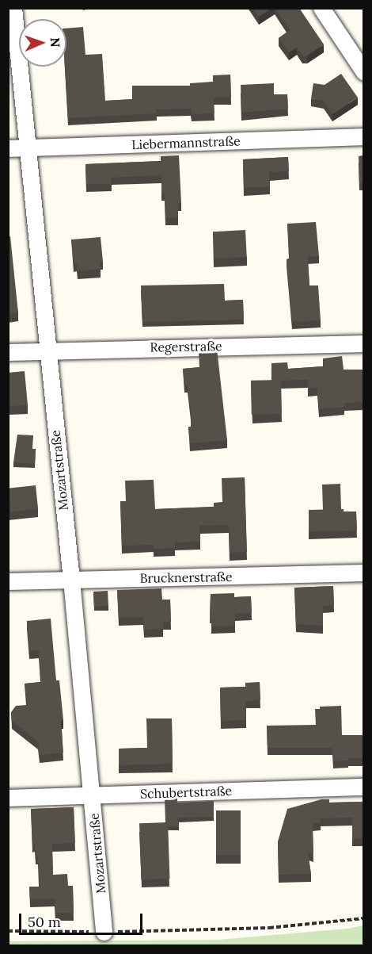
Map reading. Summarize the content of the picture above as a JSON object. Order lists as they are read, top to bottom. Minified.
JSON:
{"streets":{"street":["Liebermannstraße","Regerstraße","Mozartstraße","Brucknerstraße","Schubertstraße"]},"crossings":[["Liebermannstraße","Mozartstraße"],["Regerstraße","Mozartstraße"],["Mozartstraße","Brucknerstraße"],["Mozartstraße","Schubertstraße"]],"scale_bar":"50 m","north":"right"}
